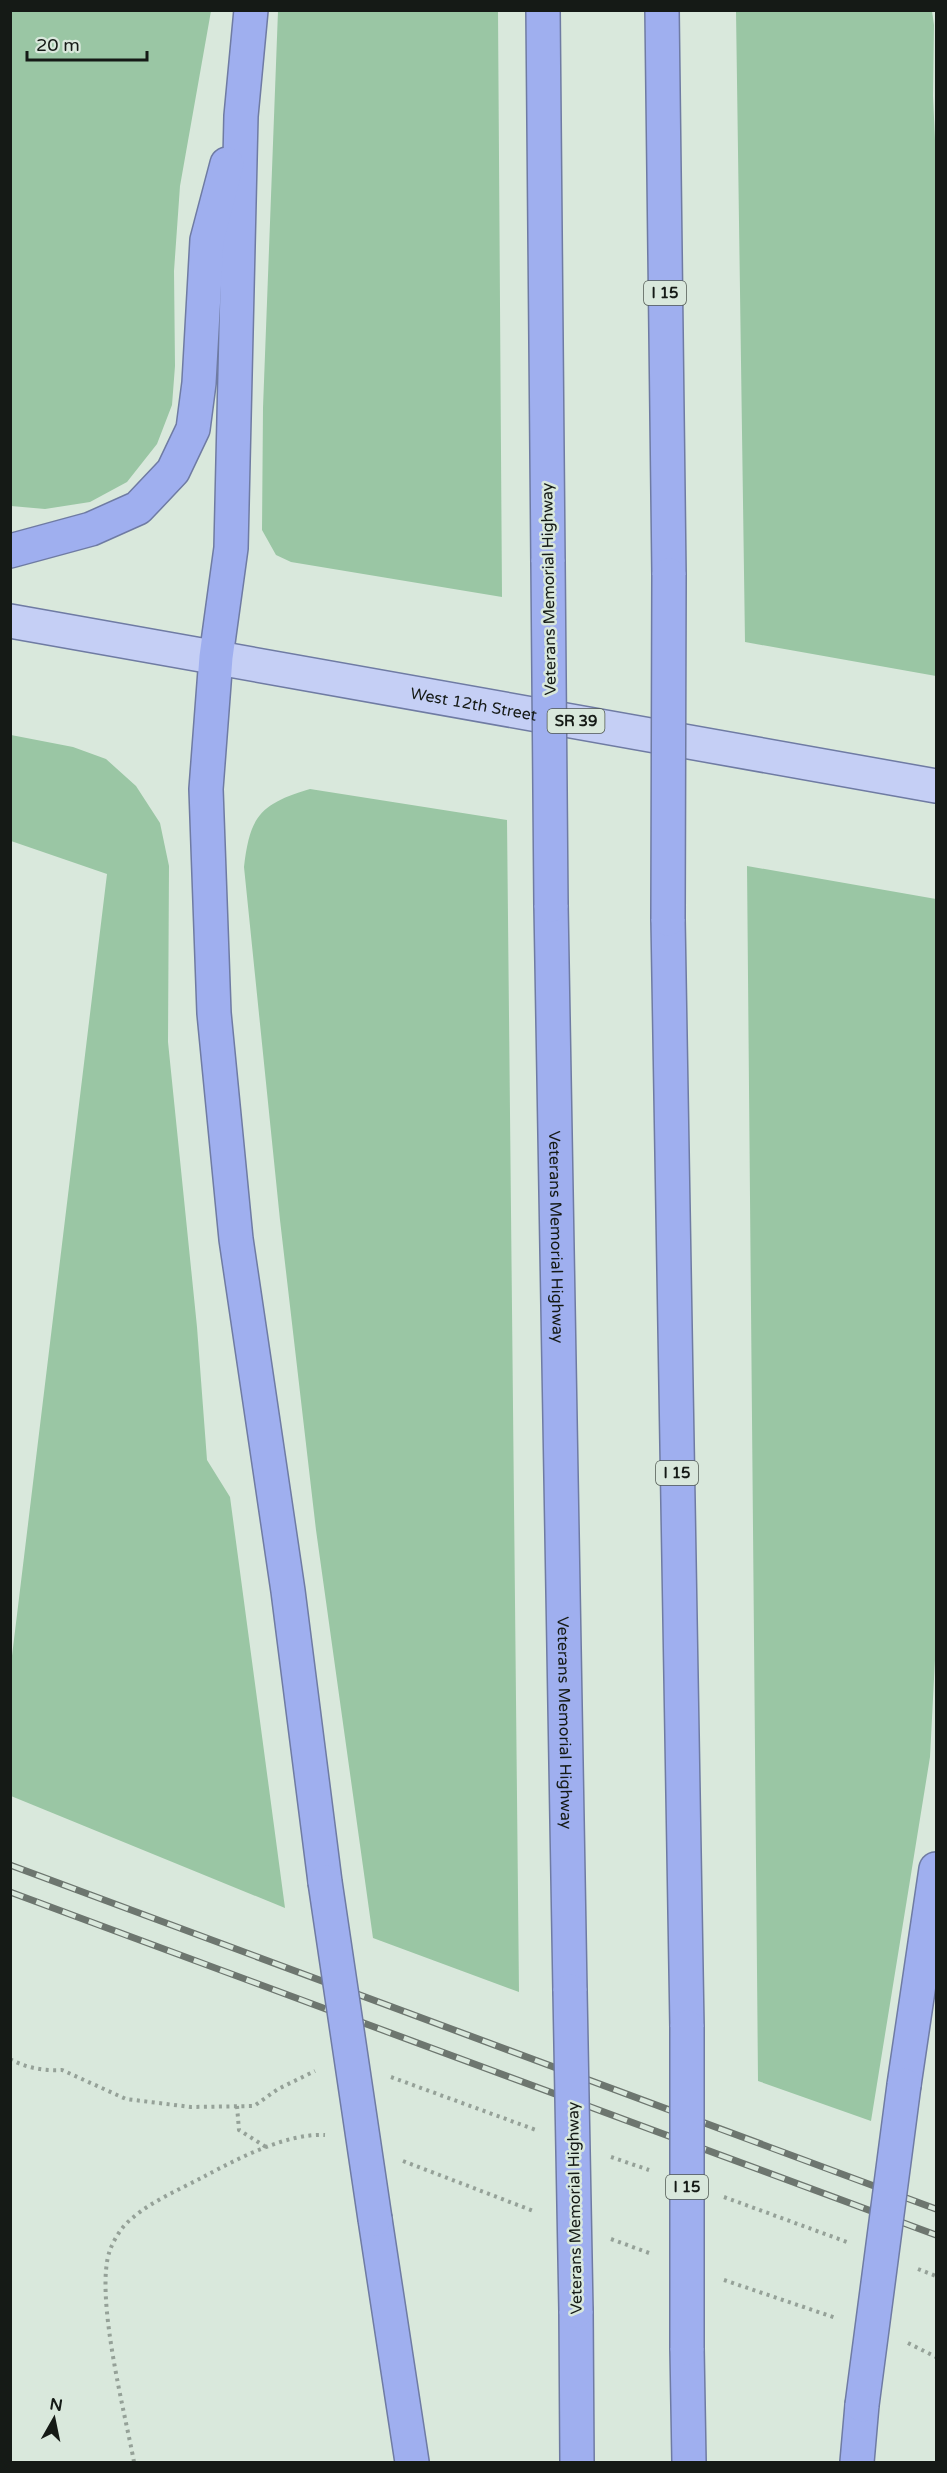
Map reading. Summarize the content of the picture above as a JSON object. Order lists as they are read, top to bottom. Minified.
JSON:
{"streets":{"highway":["I 15","Veterans Memorial Highway"],"main road":["West 12th Street","SR 39"]},"scale_bar":"20 m","north":"top"}
